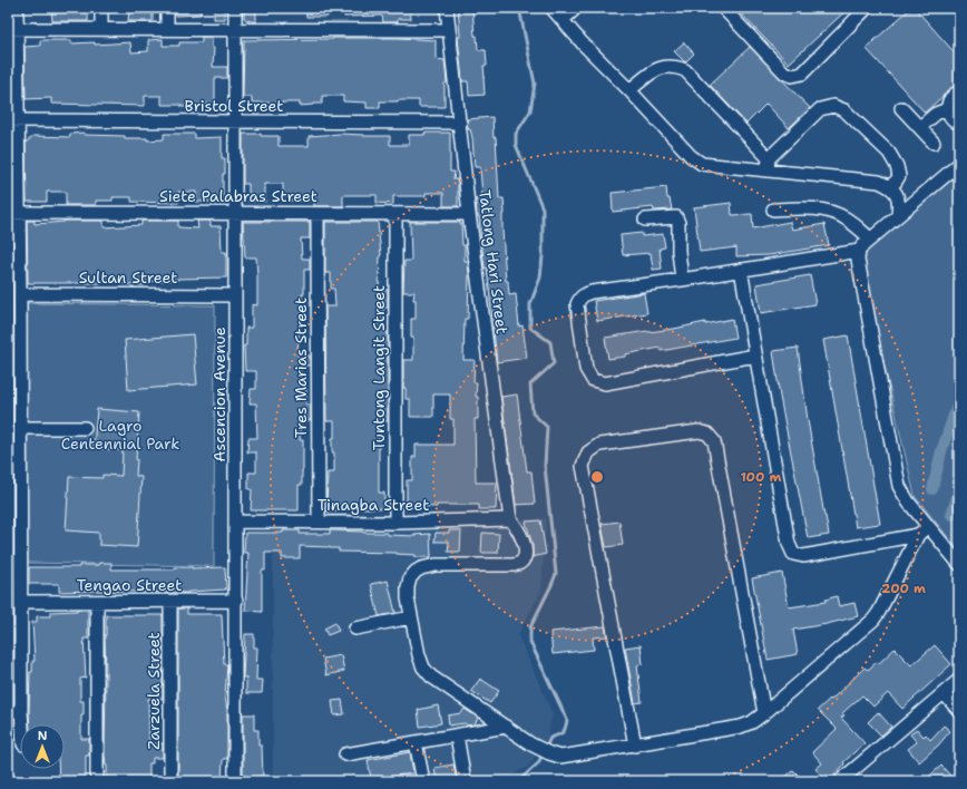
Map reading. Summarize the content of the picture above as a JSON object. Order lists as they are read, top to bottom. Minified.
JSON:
{"streets":{"street":["Bristol Street","Siete Palabras Street","Tatlong Hari Street","Sultan Street","Tres Marias Street","Tuntong Langit Street","Ascencion Avenue","Tinagba Street","Tengao Street","Zarzuela Street"]},"crossings":[["Bristol Street","Tatlong Hari Street"],["Bristol Street","Ascencion Avenue"],["Siete Palabras Street","Tatlong Hari Street"],["Siete Palabras Street","Tres Marias Street"],["Siete Palabras Street","Tuntong Langit Street"],["Siete Palabras Street","Ascencion Avenue"],["Tatlong Hari Street","Tinagba Street"],["Sultan Street","Ascencion Avenue"],["Tres Marias Street","Tinagba Street"],["Tuntong Langit Street","Tinagba Street"],["Ascencion Avenue","Tinagba Street"],["Ascencion Avenue","Tengao Street"],["Tengao Street","Zarzuela Street"]],"parks":["Lagro Centennial Park"],"north":"top","rings":["100 m","200 m"]}
